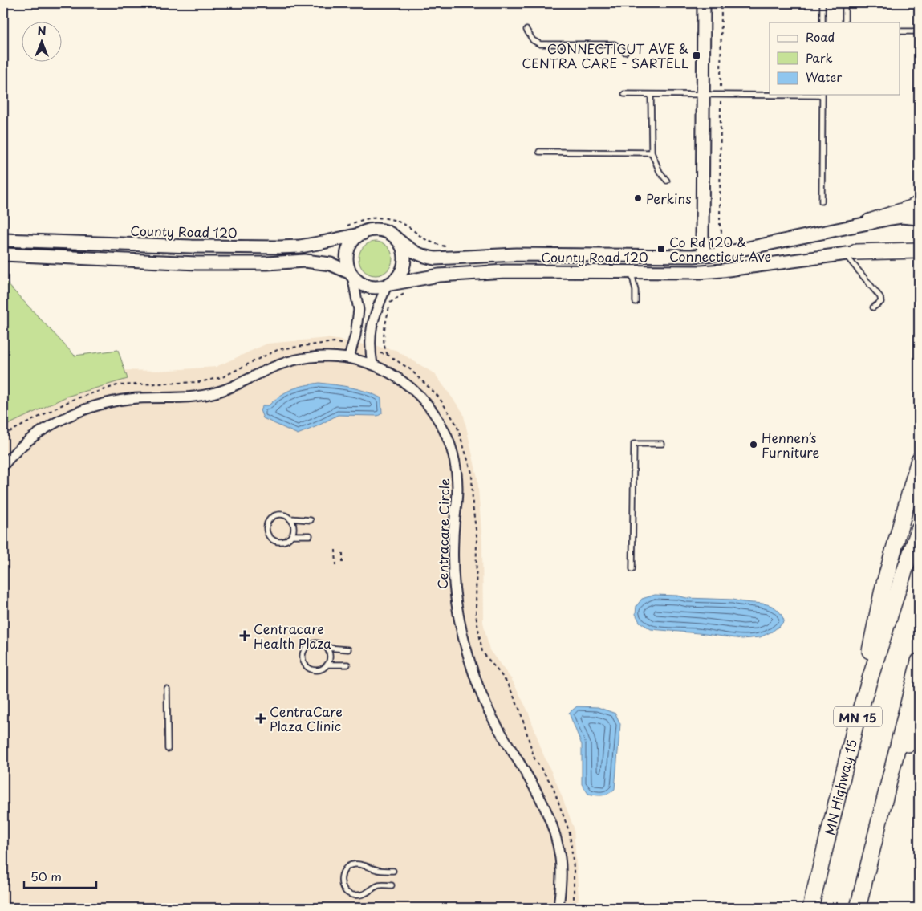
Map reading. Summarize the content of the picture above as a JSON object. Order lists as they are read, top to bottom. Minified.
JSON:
{"streets":{"highway":["MN 15","MN Highway 15"],"street":["County Road 120","Centracare Circle"]},"places":{"transit":["CONNECTICUT AVE & CENTRA CARE - SARTELL","Co Rd 120 & Connecticut Ave"],"other":["Perkins","Hennen’s Furniture"],"health":["Centracare Health Plaza","CentraCare Plaza Clinic"]},"legend":["Road","Park","Water"],"scale_bar":"50 m","north":"top"}
